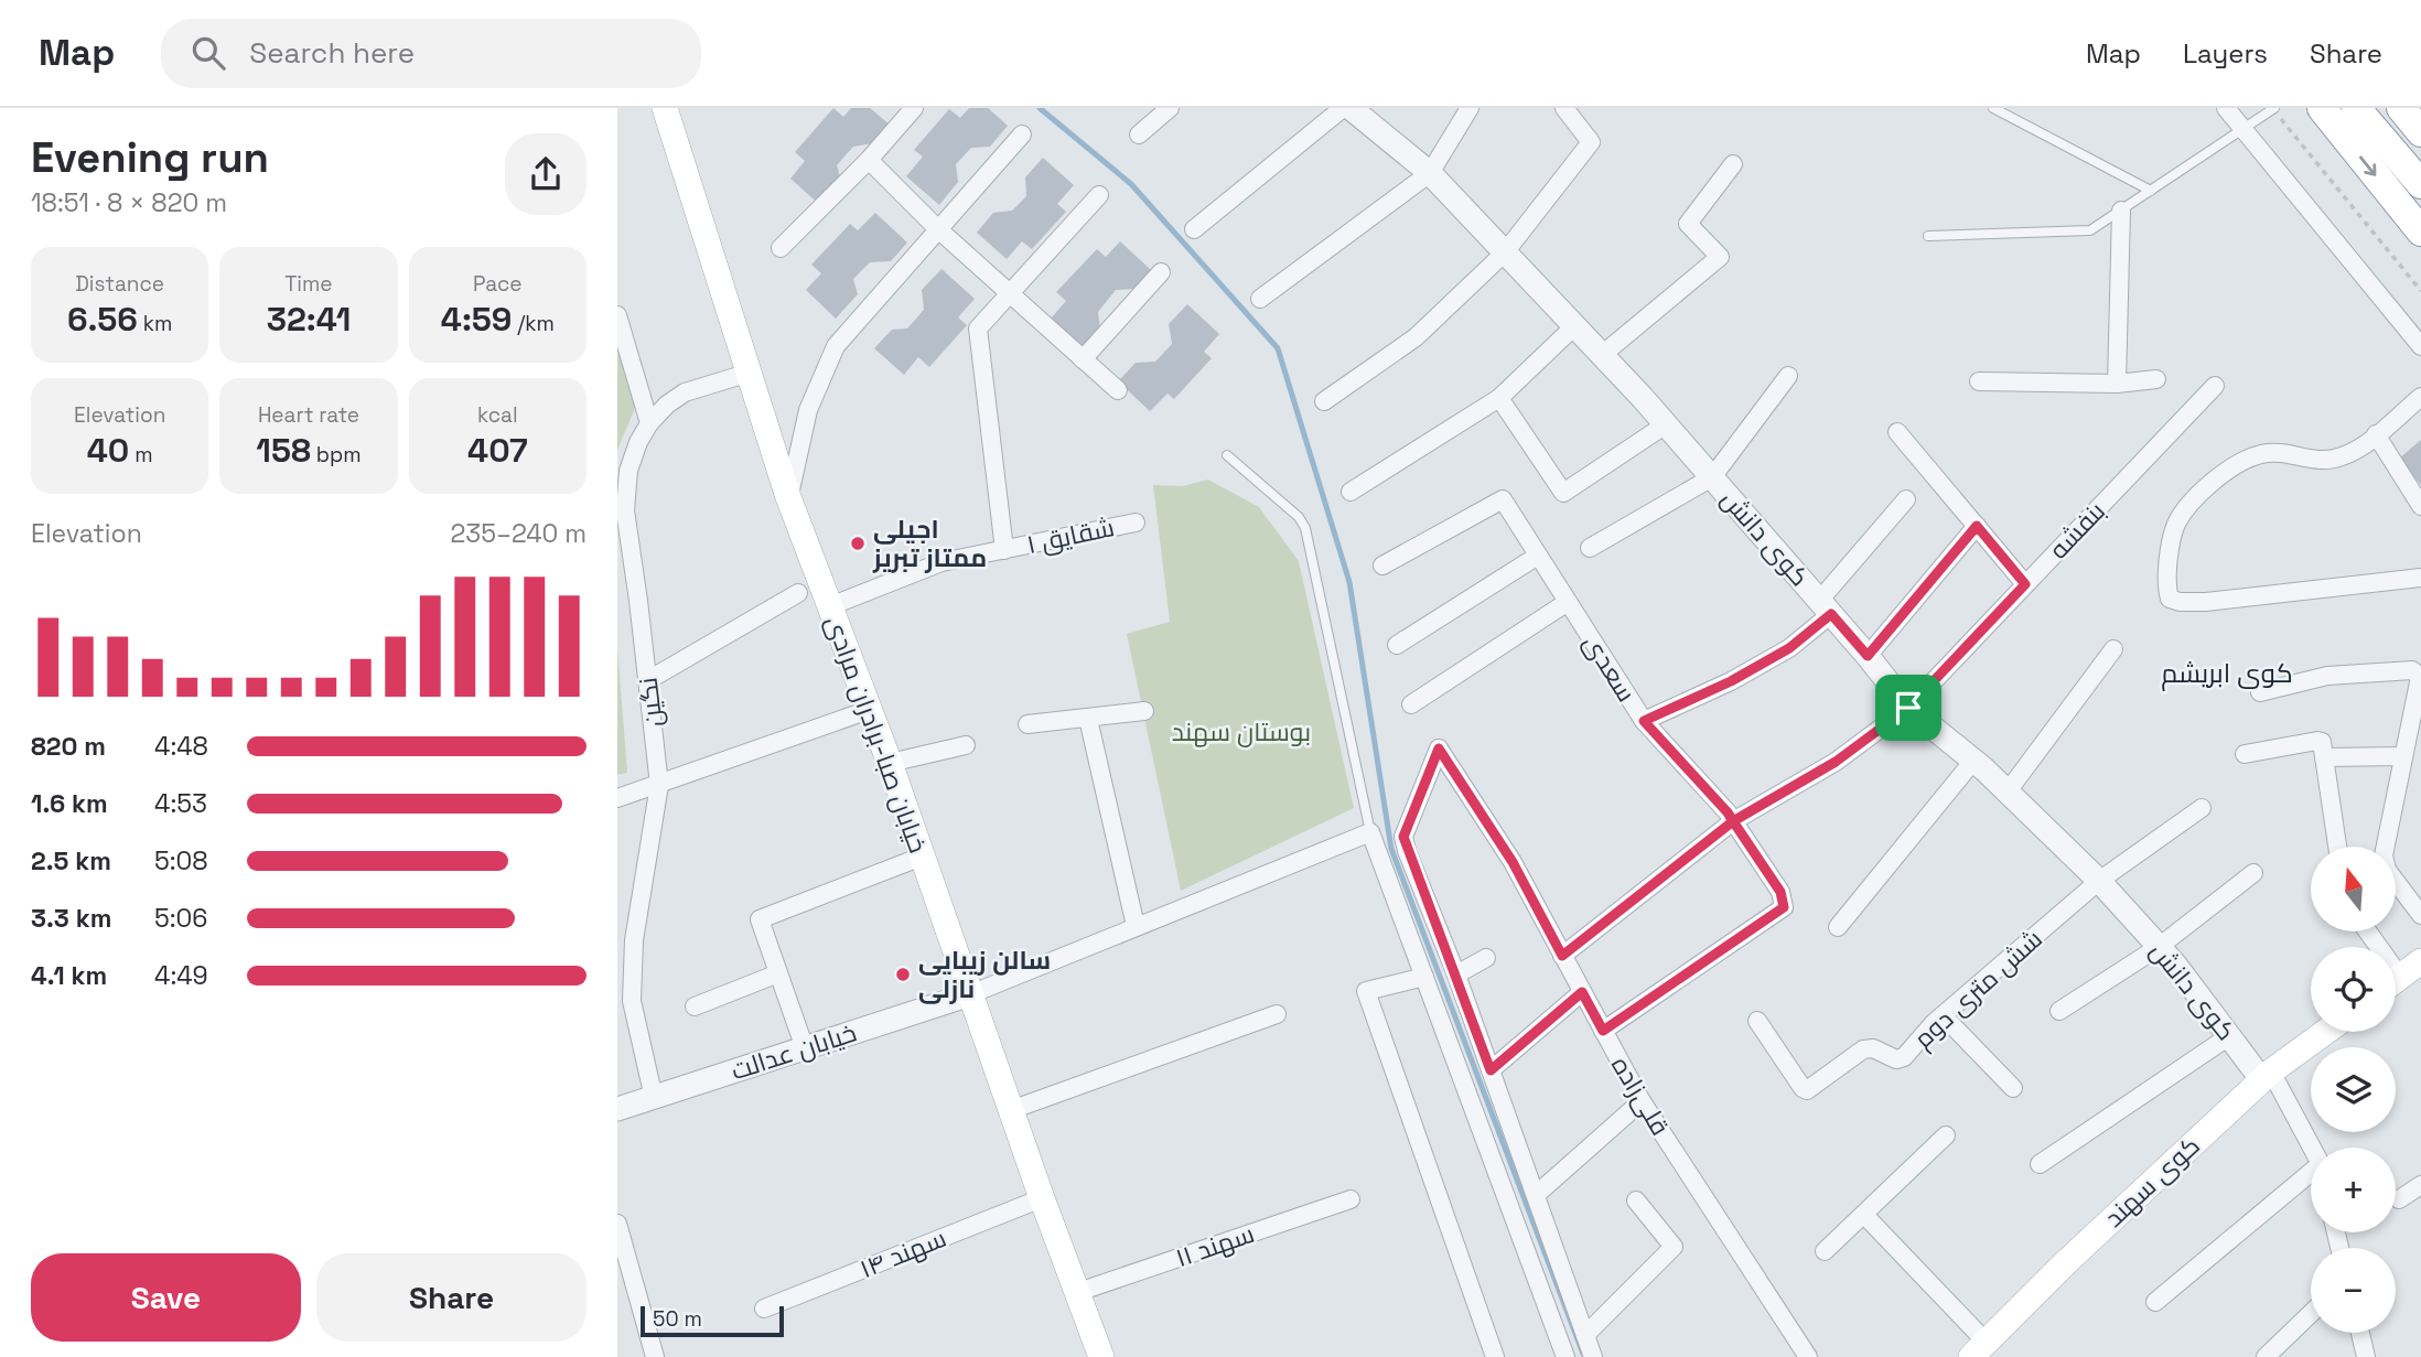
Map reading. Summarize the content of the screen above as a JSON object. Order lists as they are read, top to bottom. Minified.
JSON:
{"streets":{"main road":["خیابان صبا-برادران مرادی","کوی سهند"],"street":["بنفشه","شقایق ۱","کوی دانش","سعدی","نگین","شش متری دوم","خیابان عدالت","قلی‌زاده","سهند ۱۱","سهند ۱۴"]},"crossings":[["بنفشه","کوی دانش"],["بنفشه","سعدی"],["بنفشه","قلی‌زاده"],["شقایق ۱","خیابان صبا-برادران مرادی"],["کوی دانش","شش متری دوم"],["کوی دانش","کوی سهند"],["سعدی","قلی‌زاده"],["نگین","خیابان صبا-برادران مرادی"],["نگین","خیابان عدالت"],["خیابان صبا-برادران مرادی","خیابان عدالت"],["خیابان صبا-برادران مرادی","سهند ۱۱"],["خیابان صبا-برادران مرادی","سهند ۱۴"]],"districts":["کوی ابریشم"],"parks":["بوستان سهند"],"places":["اجیلی ممتاز تبریز","سالن زیبایی نازلی"],"scale_bar":"50 m","north":"top","page":{"header":"Map","search":"Search here","nav":["Map","Layers","Share"],"heading":["Evening run","18:51 · 8 × 820 m"],"stats":[["Distance","6.56 km"],["Time","32:41"],["Pace","4:59 /km"],["Elevation","40 m"],["Heart rate","158 bpm"],["kcal","407"]],"chart":["Elevation","235–240 m"],"list":[{"name":"820 m","note":"4:48"},{"name":"1.6 km","note":"4:53"},{"name":"2.5 km","note":"5:08"},{"name":"3.3 km","note":"5:06"},{"name":"4.1 km","note":"4:49"}],"map_buttons":["+","−"],"buttons":["Save","Share"],"scale":"50 m"}}
